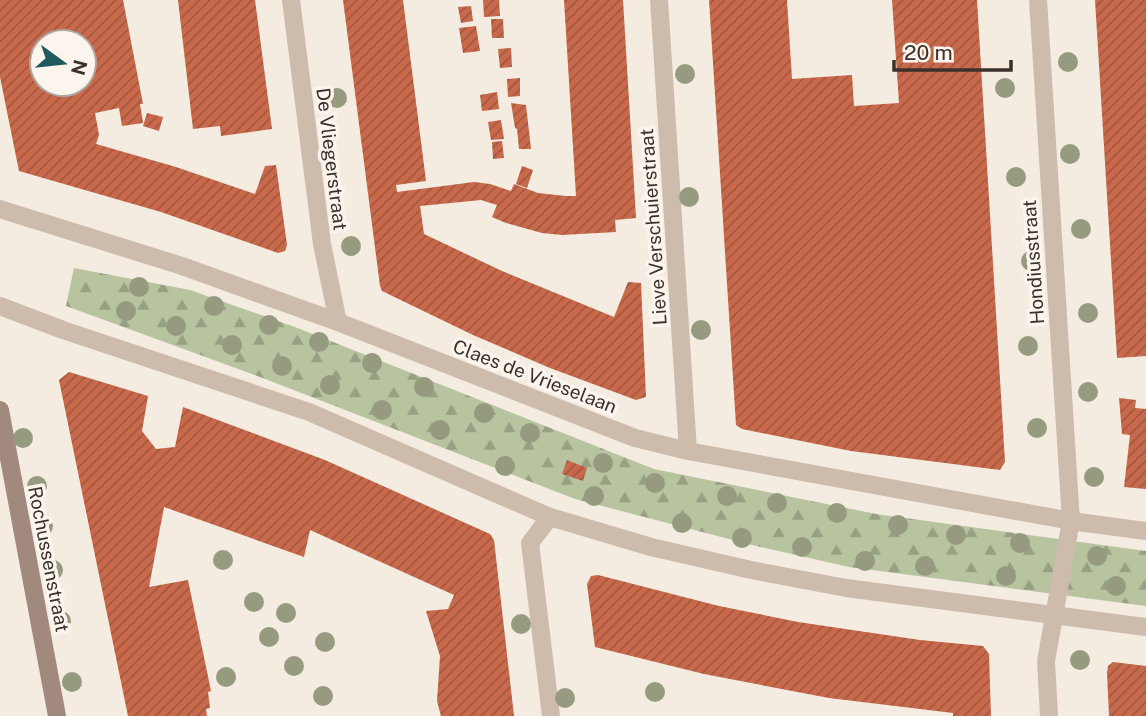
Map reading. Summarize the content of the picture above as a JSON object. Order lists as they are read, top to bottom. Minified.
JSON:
{"streets":{"street":["De Vliegerstraat","Lieve Verschuierstraat","Hondiusstraat","Claes de Vrieselaan","Rochussenstraat"]},"crossings":[["De Vliegerstraat","Claes de Vrieselaan"],["Lieve Verschuierstraat","Claes de Vrieselaan"],["Hondiusstraat","Claes de Vrieselaan"]],"scale_bar":"20 m","north":"right"}
